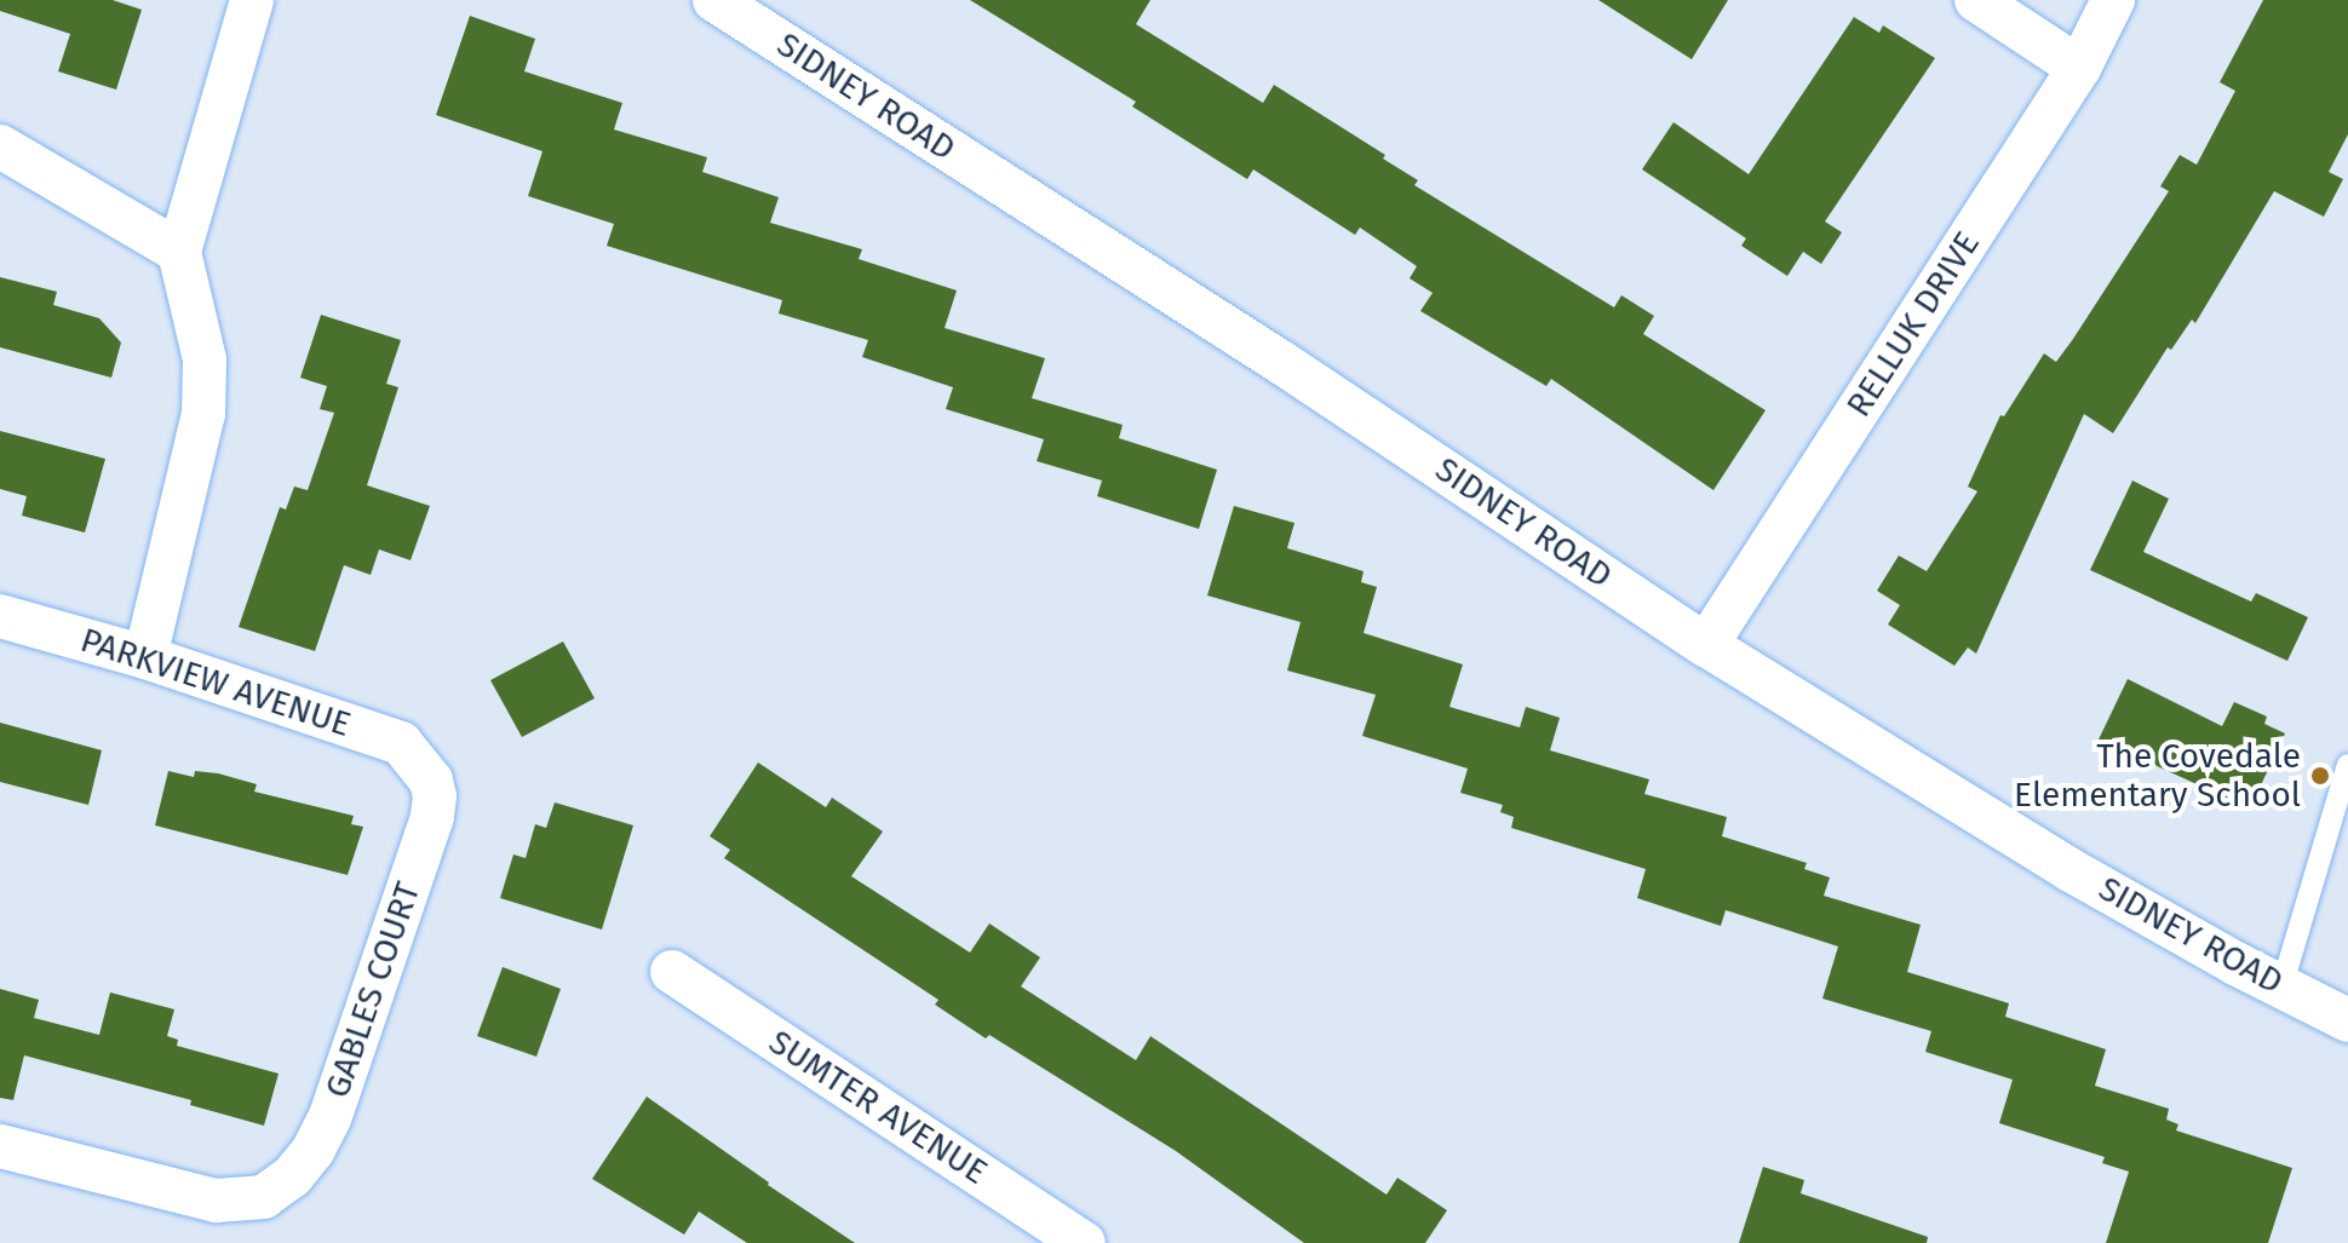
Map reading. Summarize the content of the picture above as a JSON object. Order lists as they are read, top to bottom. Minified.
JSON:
{"streets":{"street":["SIDNEY ROAD","RELLUK DRIVE","PARKVIEW AVENUE","GABLES COURT","SUMTER AVENUE"]},"crossings":[["SIDNEY ROAD","RELLUK DRIVE"],["PARKVIEW AVENUE","GABLES COURT"]],"places":["The Covedale Elementary School"]}
